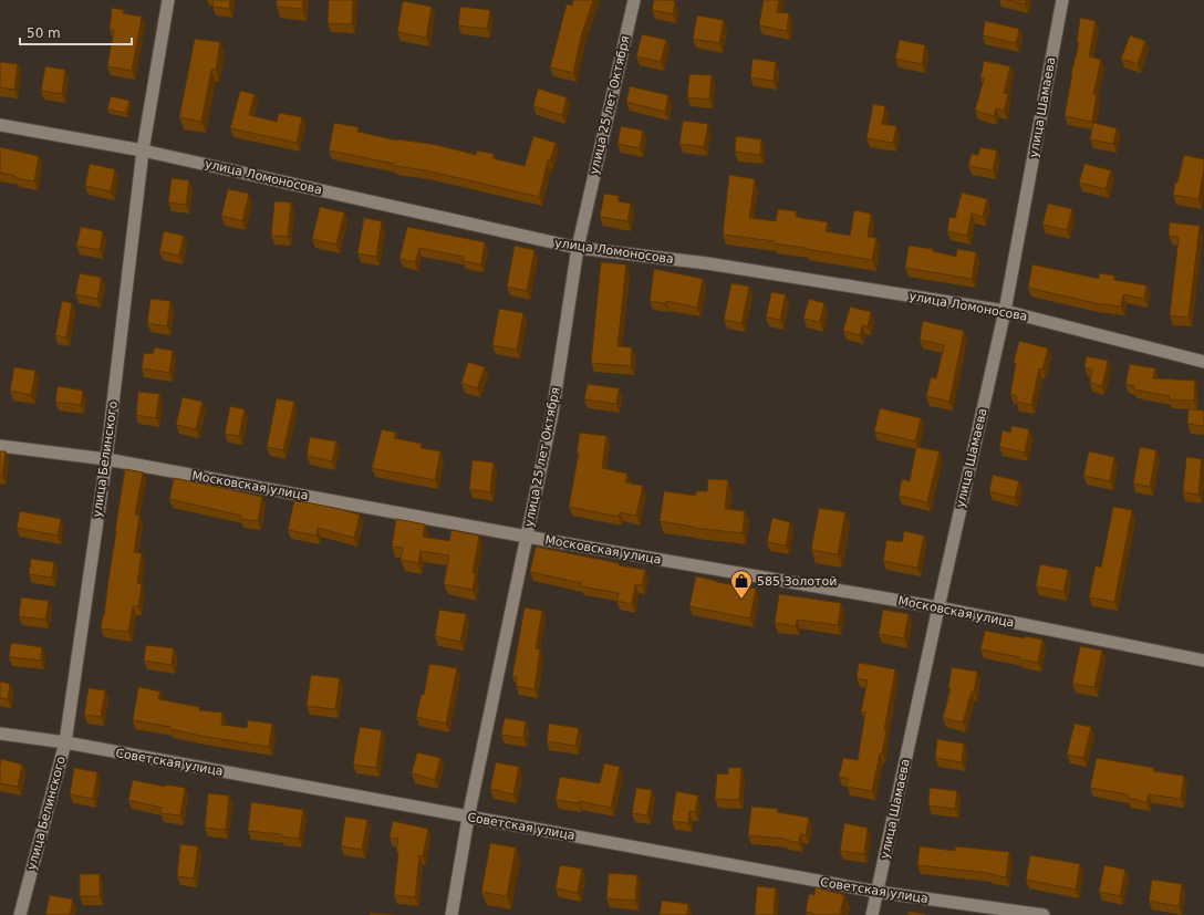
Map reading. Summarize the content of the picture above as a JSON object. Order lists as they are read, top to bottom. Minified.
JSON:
{"streets":{"street":["улица 25 лет Октября","улица Шамаева","улица Ломоносова","улица Белинского","Московская улица","Советская улица"]},"crossings":[["улица 25 лет Октября","улица Ломоносова"],["улица 25 лет Октября","Московская улица"],["улица 25 лет Октября","Советская улица"],["улица Шамаева","улица Ломоносова"],["улица Шамаева","Московская улица"],["улица Шамаева","Советская улица"],["улица Ломоносова","улица Белинского"],["улица Белинского","Московская улица"],["улица Белинского","Советская улица"]],"places":{"shop":["585 Золотой"]},"scale_bar":"50 m"}
